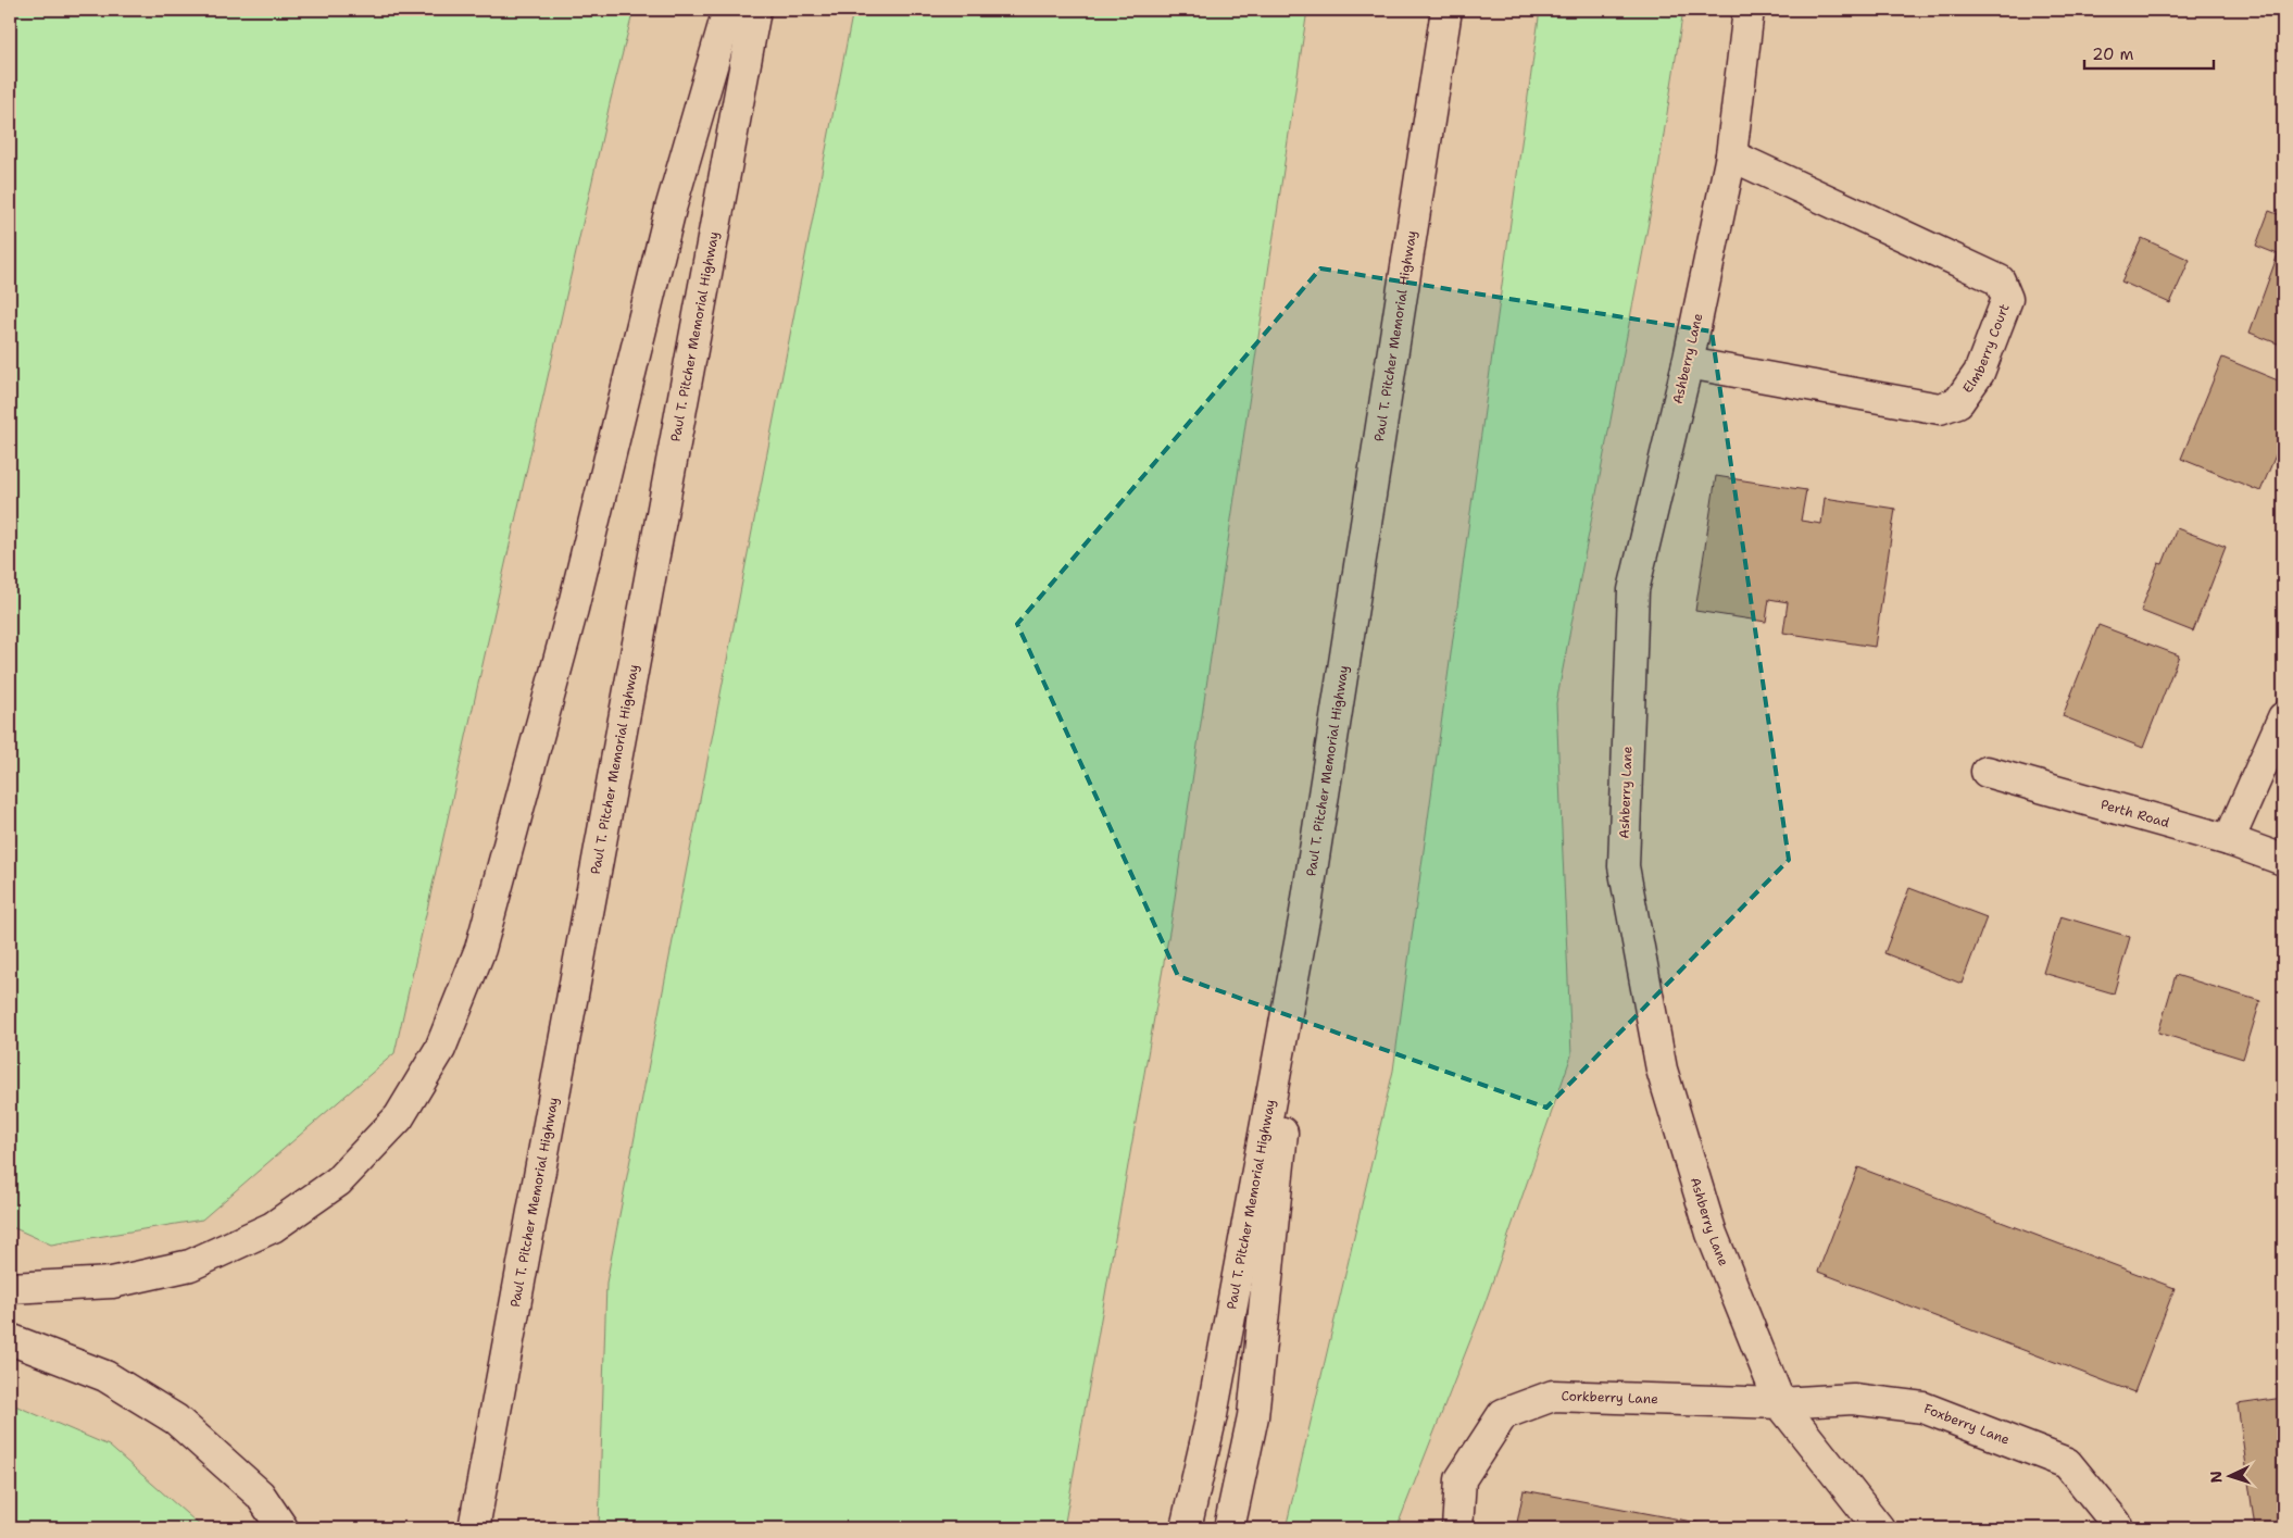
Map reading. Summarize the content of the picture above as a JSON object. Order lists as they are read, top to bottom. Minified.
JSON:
{"streets":{"main road":["Paul T. Pitcher Memorial Highway","Elmberry Court","Ashberry Lane","Perth Road","Corkberry Lane","Foxberry Lane"]},"crossings":[["Elmberry Court","Ashberry Lane"],["Ashberry Lane","Corkberry Lane"],["Ashberry Lane","Foxberry Lane"],["Corkberry Lane","Foxberry Lane"]],"scale_bar":"20 m","north":"left"}
